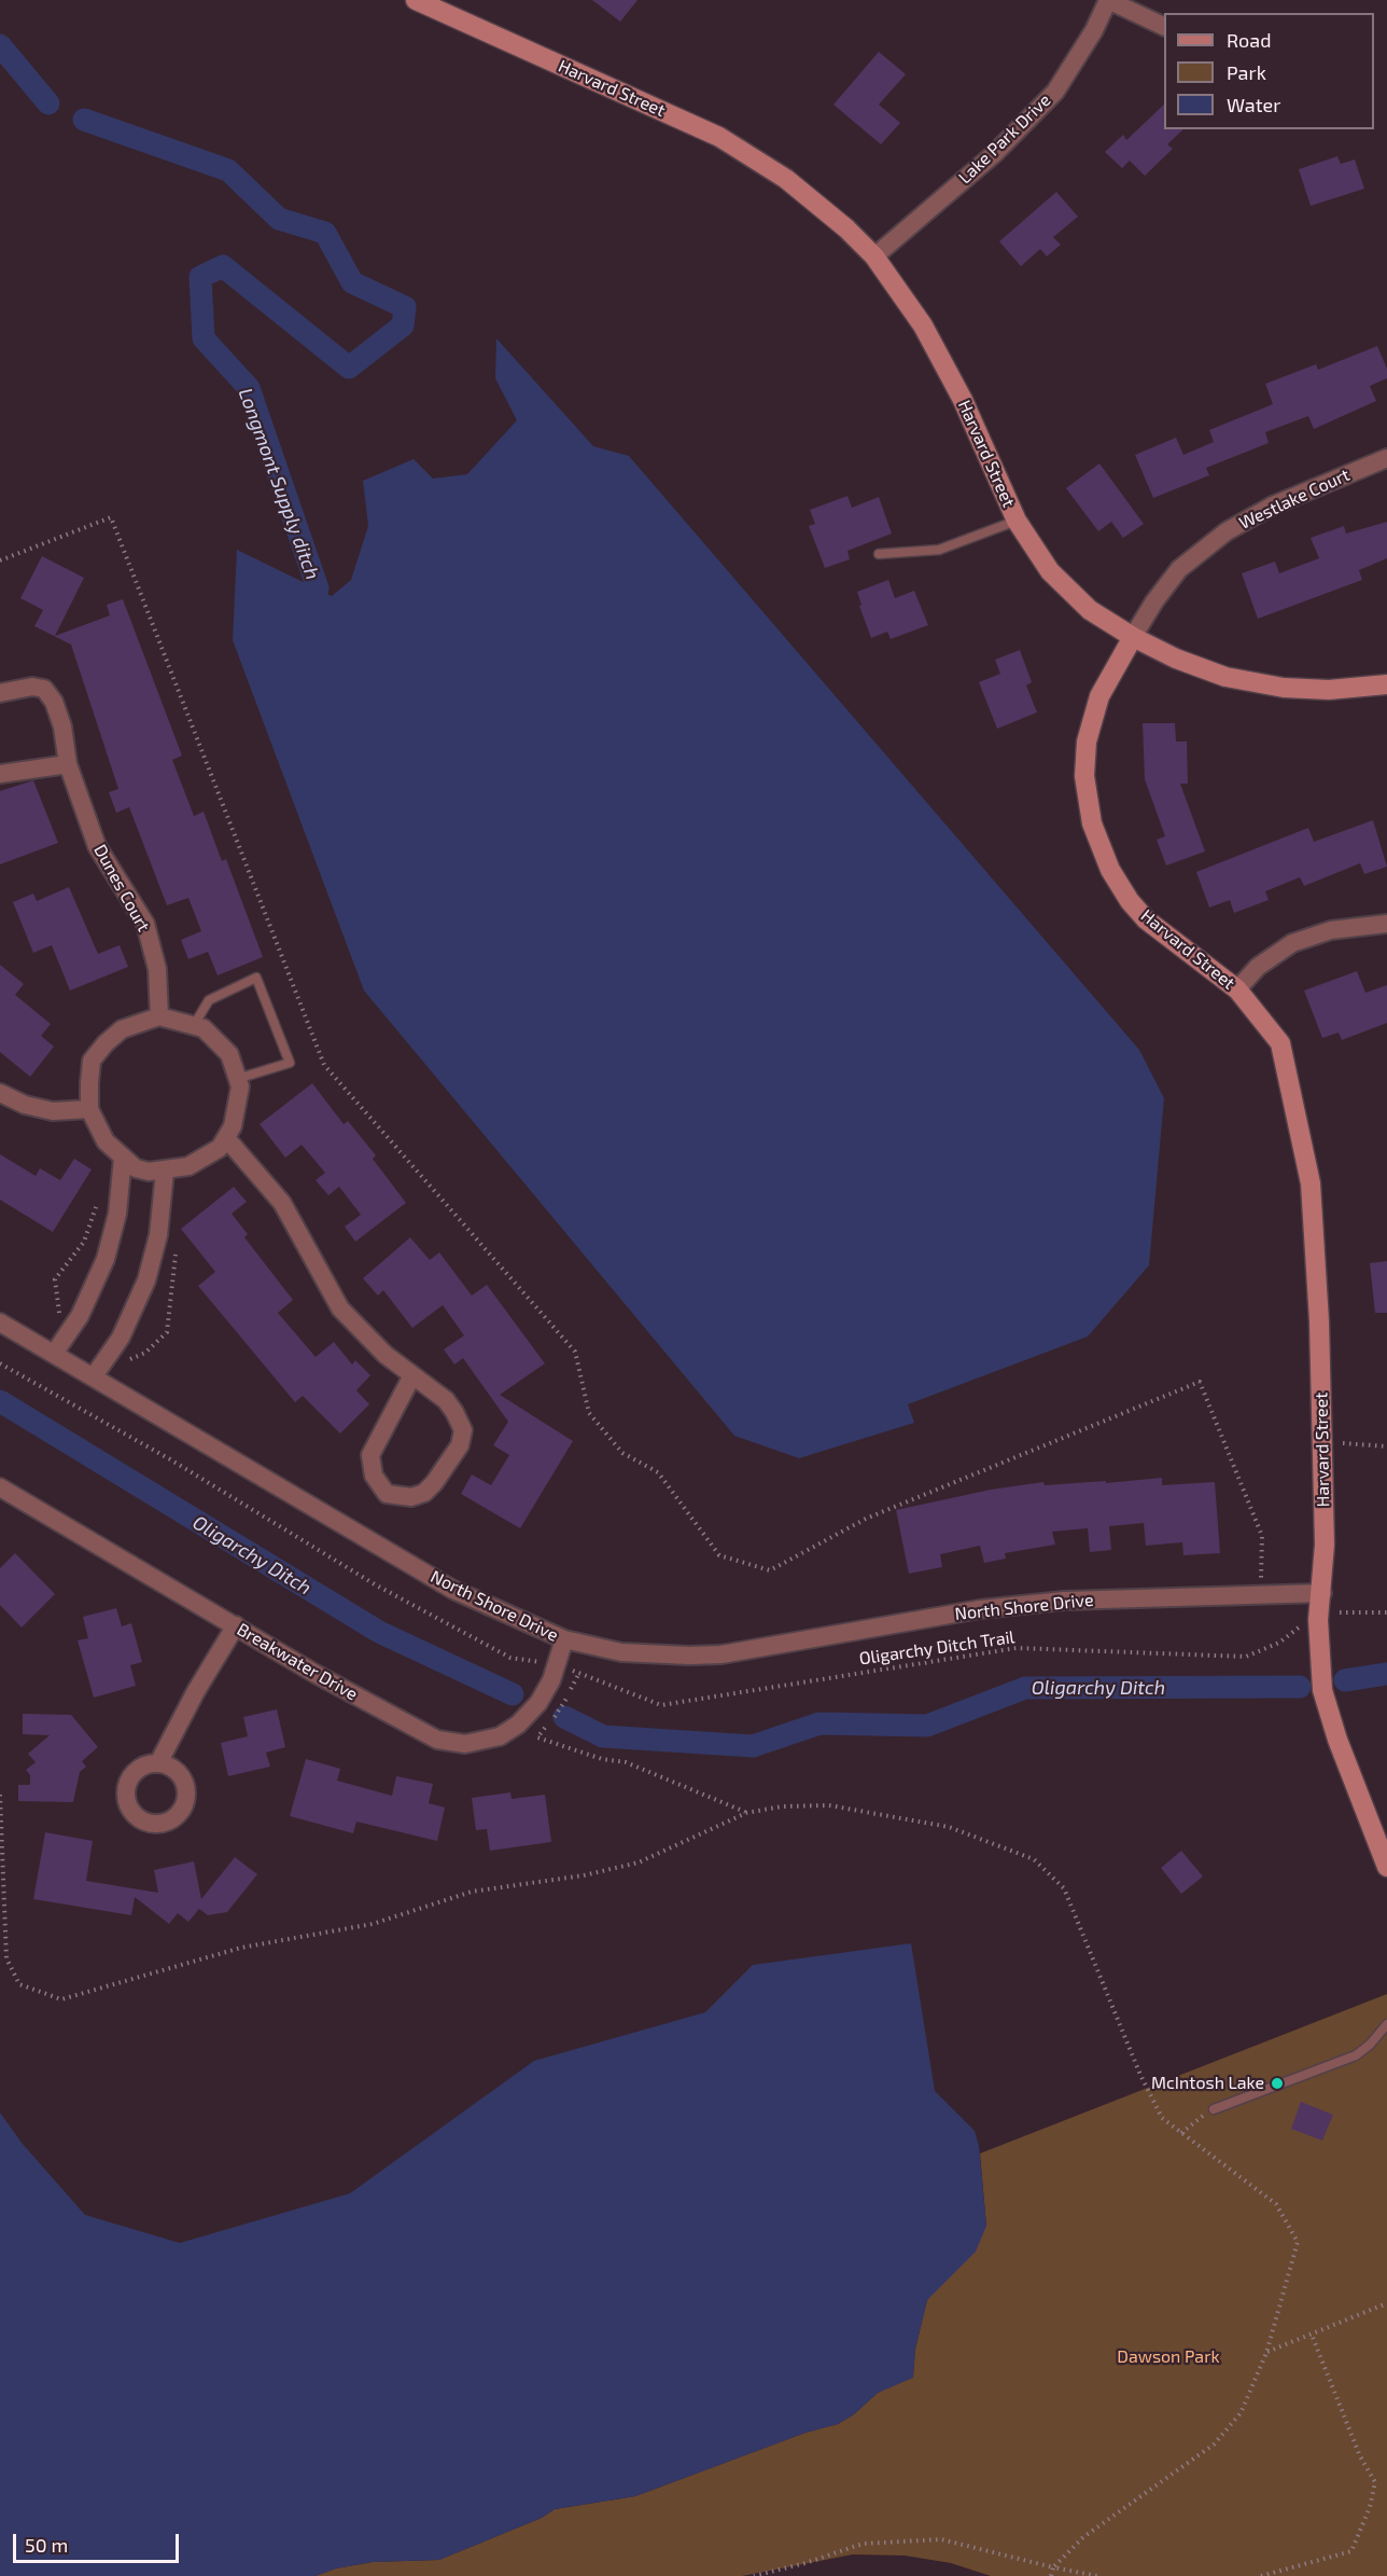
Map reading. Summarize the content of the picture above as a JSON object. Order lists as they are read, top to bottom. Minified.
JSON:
{"streets":{"street":["Harvard Street","Lake Park Drive","Westlake Court","Dunes Court","North Shore Drive","Breakwater Drive"],"path":["Oligarchy Ditch Trail"]},"crossings":[["Harvard Street","Lake Park Drive"],["Harvard Street","Westlake Court"],["Harvard Street","North Shore Drive"],["North Shore Drive","Breakwater Drive"],["Oligarchy Ditch Trail","Breakwater Drive"]],"water":["Longmont Supply ditch","Oligarchy Ditch"],"parks":["Dawson Park"],"places":["McIntosh Lake"],"legend":["Road","Park","Water"],"scale_bar":"50 m"}
